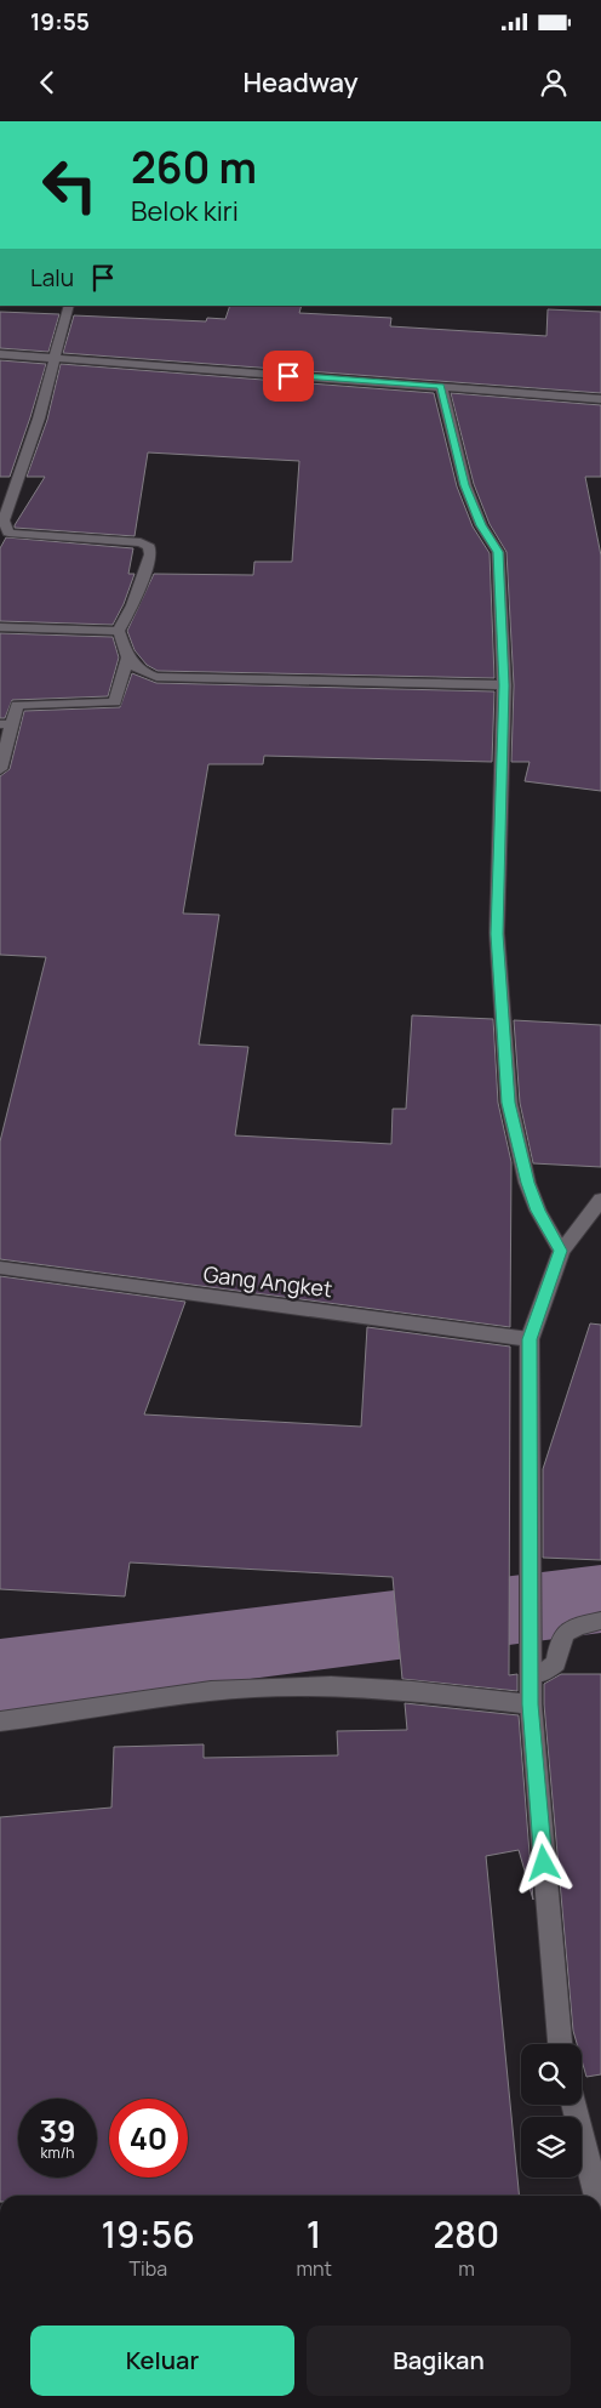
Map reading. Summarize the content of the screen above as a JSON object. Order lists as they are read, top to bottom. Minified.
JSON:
{"streets":{"street":["Gang Angket"]},"page":{"status":"19:55","header":"Headway","turn":["260 m","Belok kiri"],"then":"Lalu","speed":"39 km/h","limit":"40","eta":["19:56","Tiba","1","mnt","280","m"],"buttons":["Keluar","Bagikan"]}}
